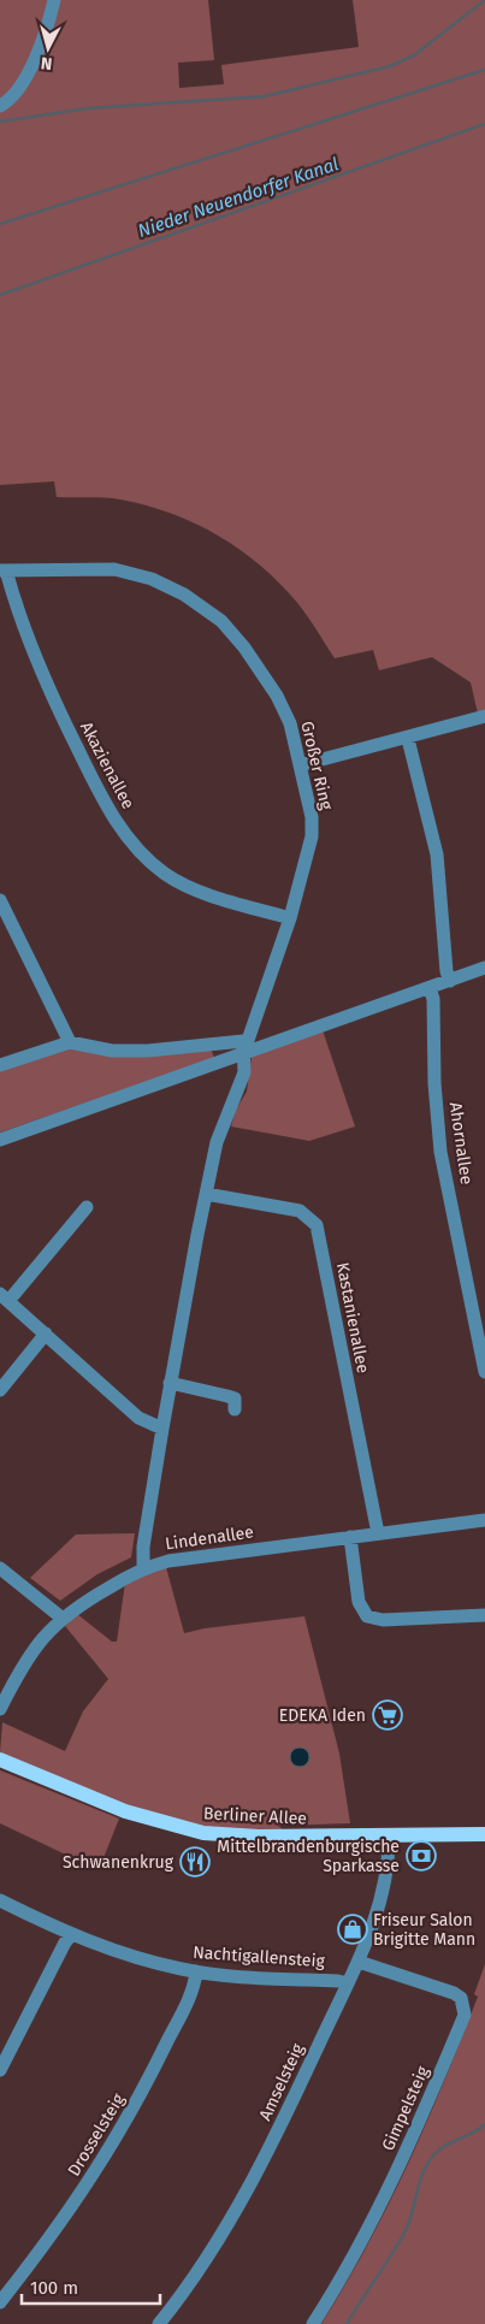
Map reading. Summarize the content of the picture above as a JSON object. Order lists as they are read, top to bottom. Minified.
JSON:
{"streets":{"main road":["Berliner Allee"],"street":["Akazienallee","Großer Ring","Ahornallee","Kastanienallee","Lindenallee","Nachtigallensteig","Amselsteig","Gimpelsteig","Drosselsteig"]},"crossings":[["Akazienallee","Großer Ring"],["Großer Ring","Kastanienallee"],["Großer Ring","Lindenallee"],["Kastanienallee","Lindenallee"],["Berliner Allee","Amselsteig"],["Nachtigallensteig","Amselsteig"],["Nachtigallensteig","Drosselsteig"],["Amselsteig","Gimpelsteig"]],"water":["Nieder Neuendorfer Kanal"],"places":{"supermarket":["EDEKA Iden"],"bank":["Mittelbrandenburgische Sparkasse"],"restaurant":["Schwanenkrug"],"shop":["Friseur Salon Brigitte Mann"]},"scale_bar":"100 m","north":"bottom"}
